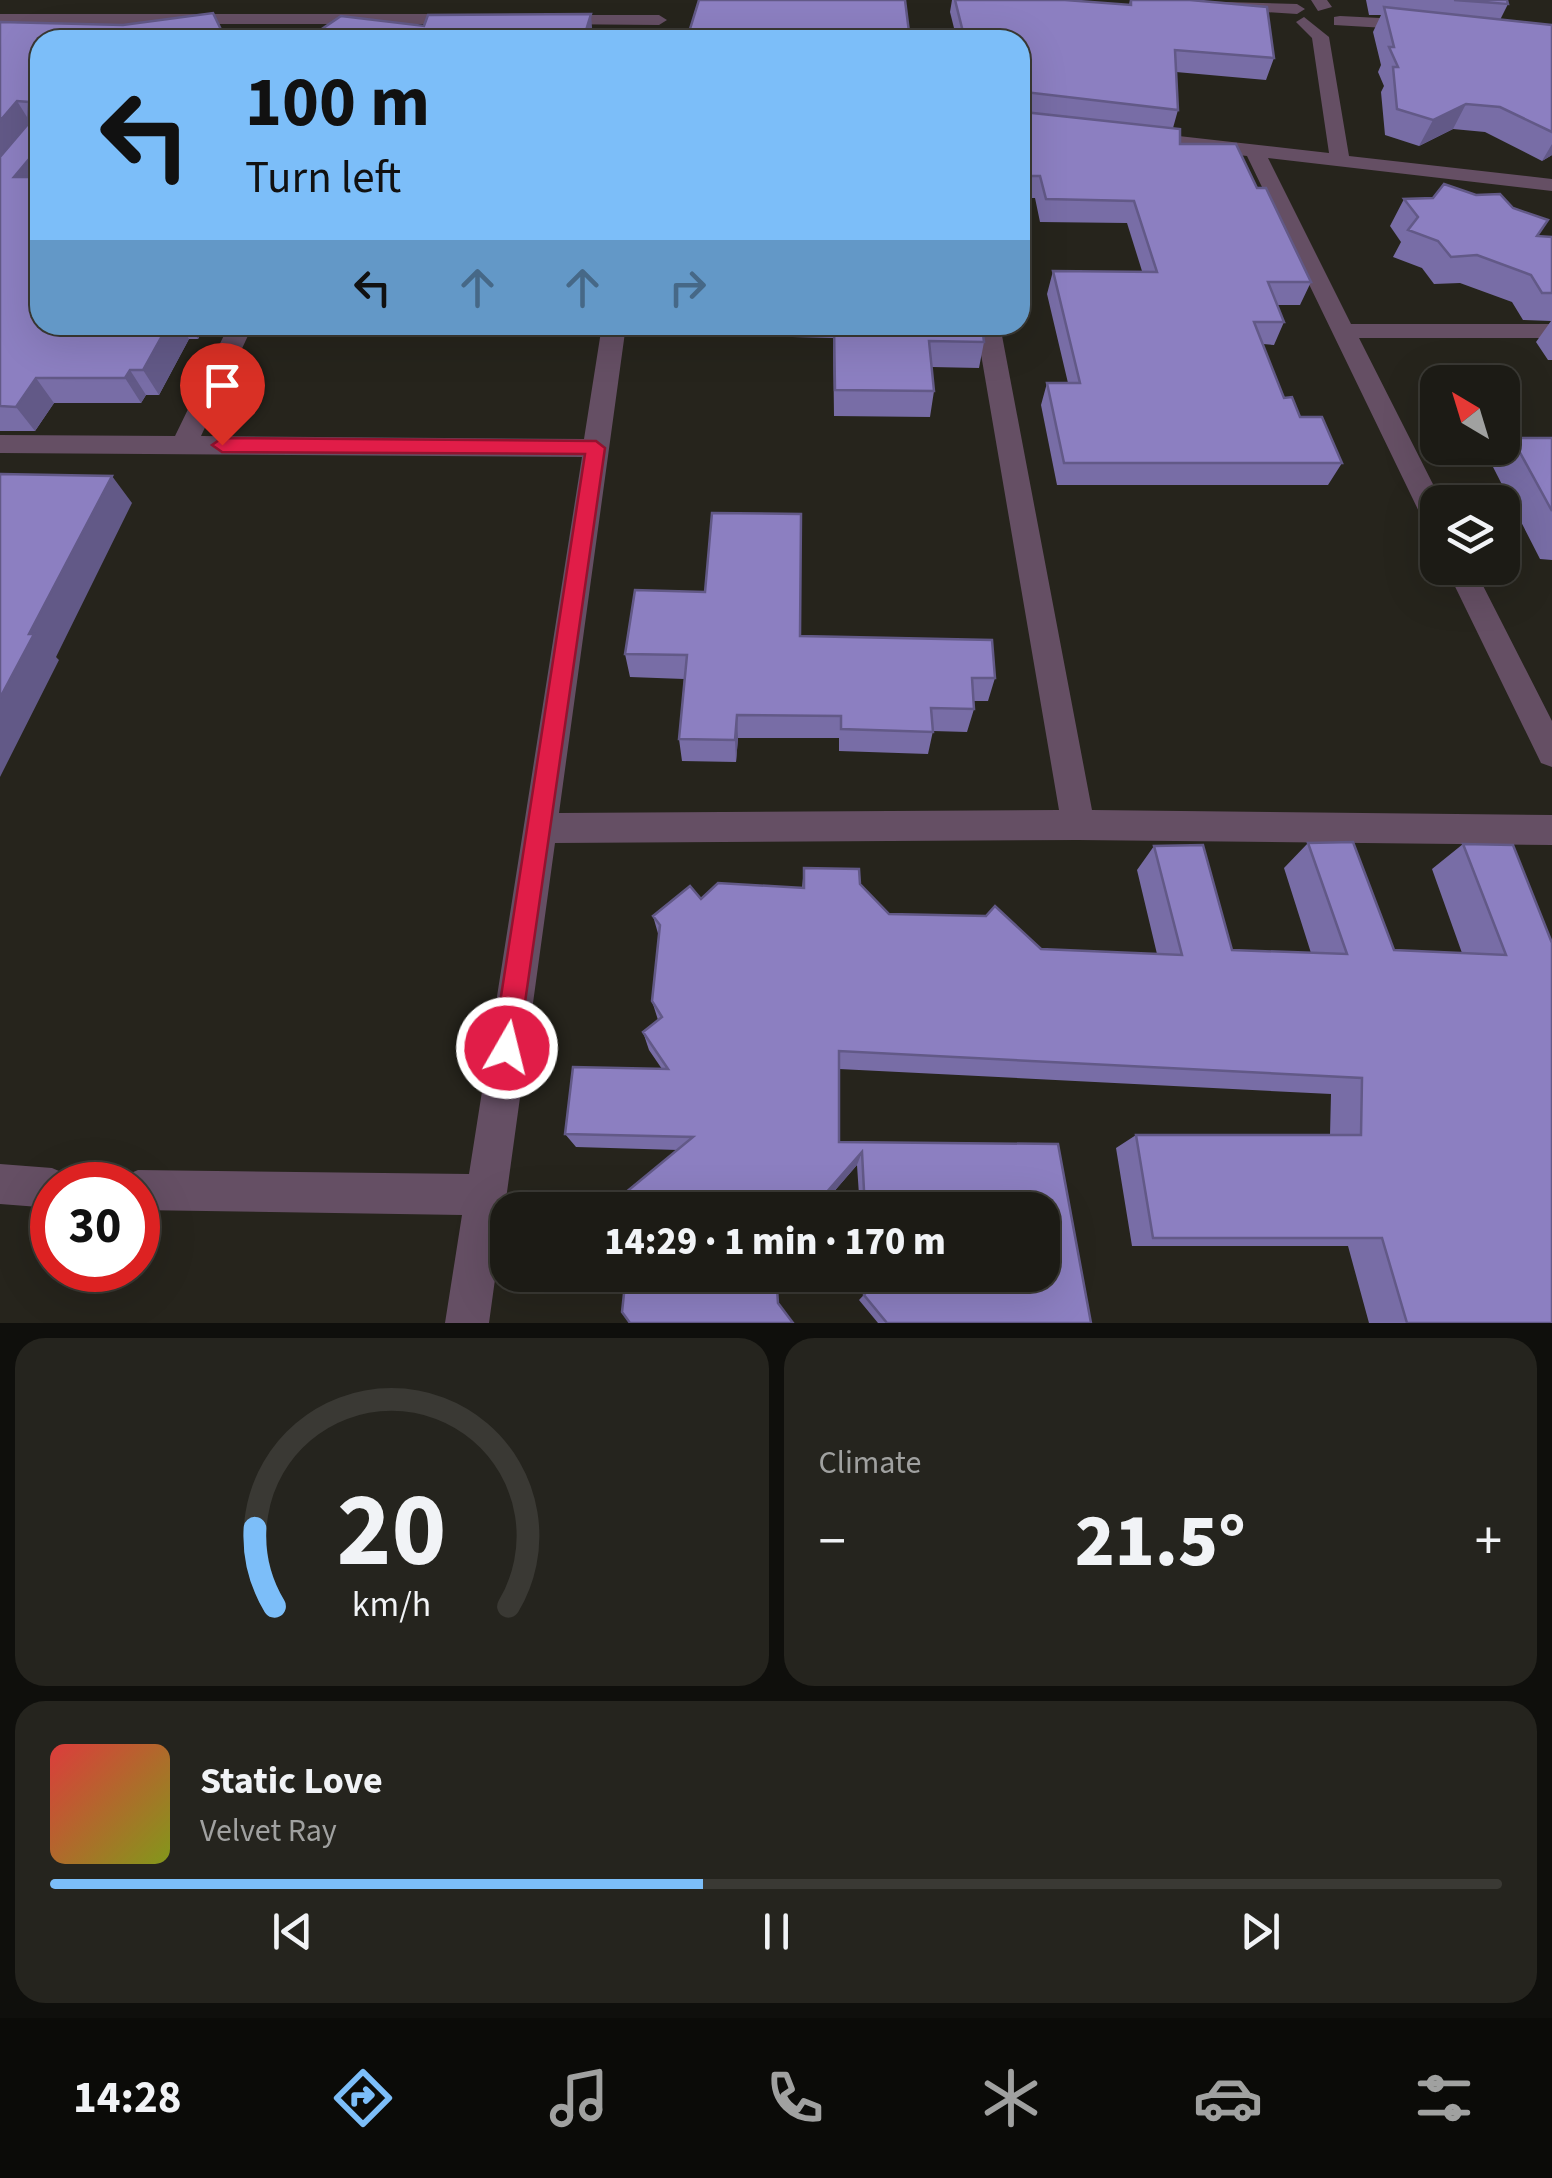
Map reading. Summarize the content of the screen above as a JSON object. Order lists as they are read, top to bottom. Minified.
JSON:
{"north":"top left","page":{"turn":["100 m","Turn left"],"limit":"30","trip":"14:29 · 1 min · 170 m","tile":"Climate","heat":["−","21.5°","+"],"song":["Static Love","Velvet Ray"],"tabs":"14:28","gauge":["20","km/h"]}}
